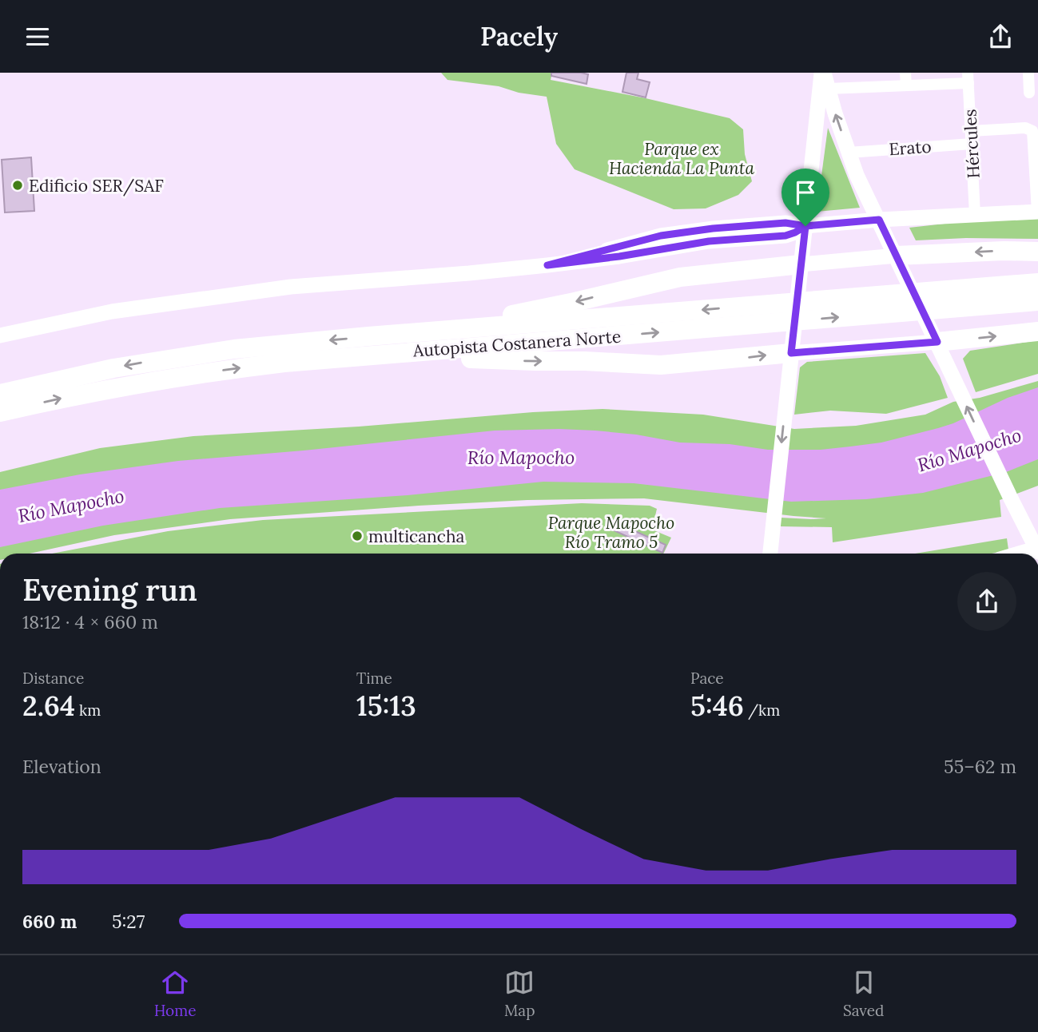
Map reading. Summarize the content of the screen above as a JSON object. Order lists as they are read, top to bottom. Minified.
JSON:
{"streets":{"highway":["Autopista Costanera Norte"],"street":["Hércules","Erato"]},"crossings":[["Hércules","Erato"]],"water":["Río Mapocho"],"parks":["Parque ex Hacienda La Punta","Parque Mapocho Río Tramo 5"],"places":["Edificio SER/SAF","multicancha"],"page":{"header":"Pacely","heading":["Evening run","18:12 · 4 × 660 m"],"stats":[["Distance","2.64 km"],["Time","15:13"],["Pace","5:46 /km"]],"chart":["Elevation","55–62 m"],"list":[{"name":"660 m","note":"5:27"}],"tabs":["Home","Map","Saved"]}}
